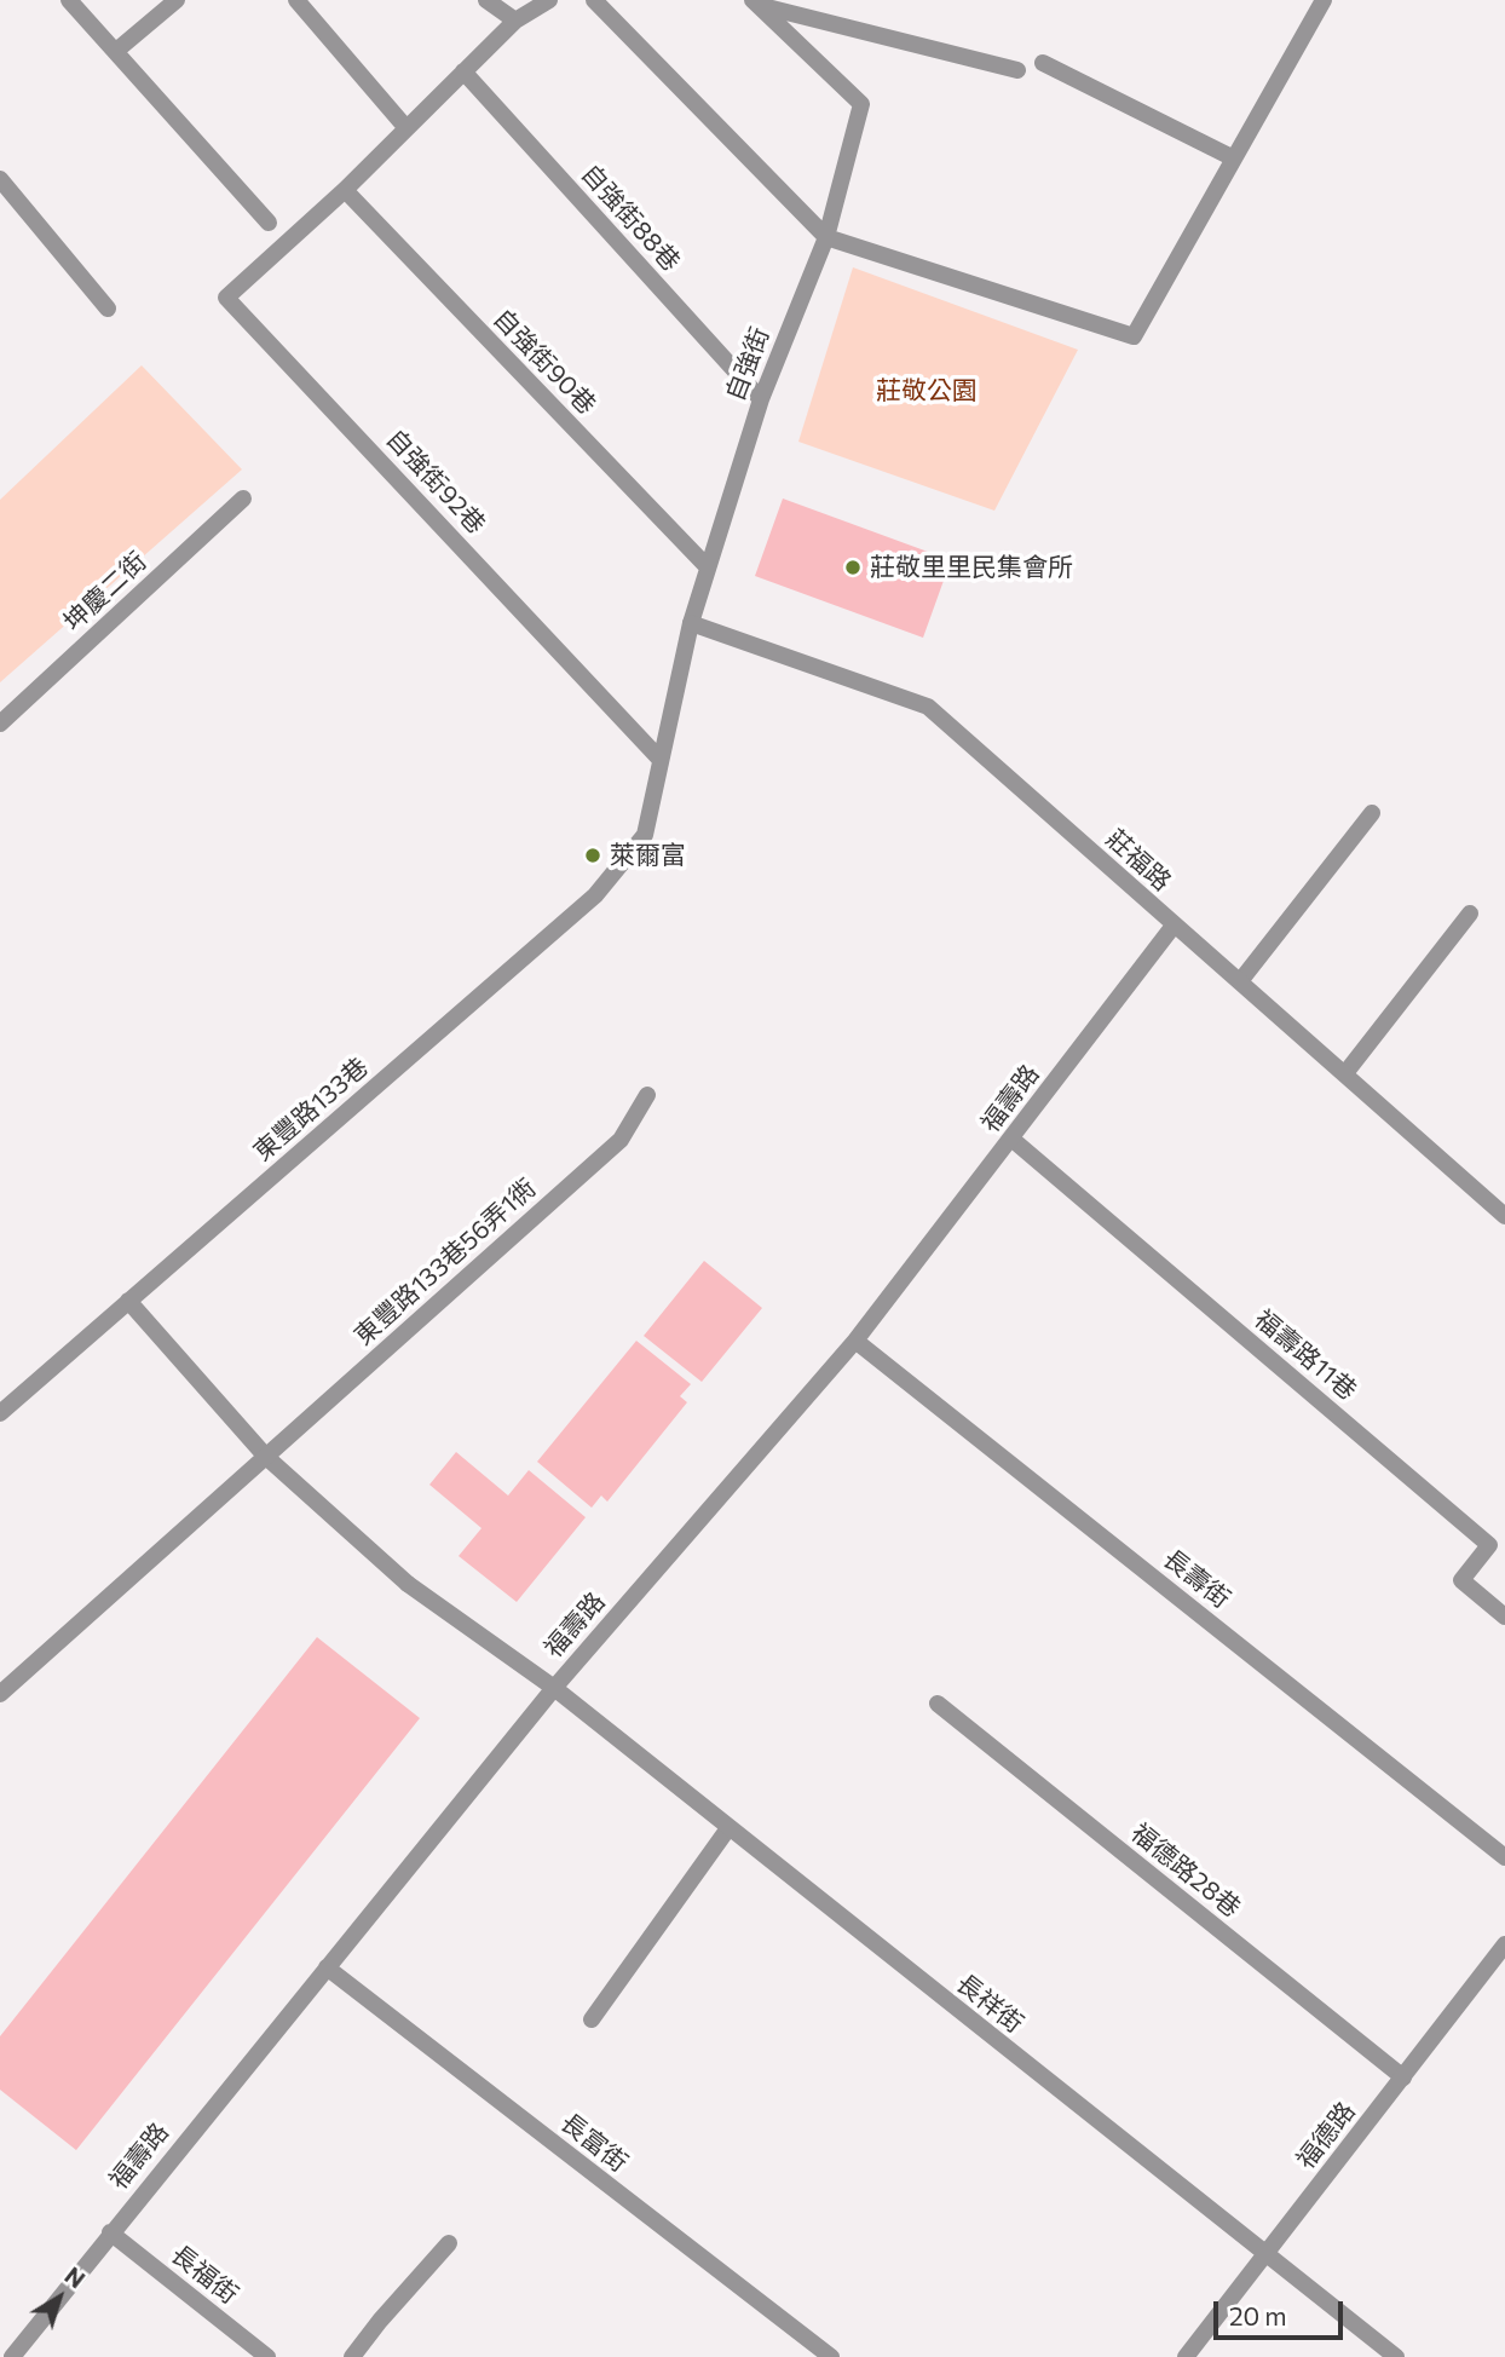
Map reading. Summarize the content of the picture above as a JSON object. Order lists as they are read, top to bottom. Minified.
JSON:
{"streets":{"street":["自強街88巷","自強街90巷","自強街","自強街92巷","坤慶二街","莊福路","福壽路","東豐路133巷","東豐路133巷56弄1衖","福壽路11巷","長壽街","福德路28巷","長祥街","福德路","長富街","長福街"]},"crossings":[["自強街88巷","自強街"],["自強街90巷","自強街"],["自強街90巷","自強街92巷"],["自強街","自強街92巷"],["自強街","莊福路"],["自強街","東豐路133巷"],["莊福路","福壽路"],["福壽路","福壽路11巷"],["福壽路","長壽街"],["福壽路","長祥街"],["福壽路","長富街"],["福壽路","長福街"],["東豐路133巷","長祥街"],["東豐路133巷56弄1衖","長祥街"],["福德路28巷","福德路"],["長祥街","福德路"]],"parks":["莊敬公園"],"places":["莊敬里里民集會所","萊爾富"],"scale_bar":"20 m","north":"top right"}
